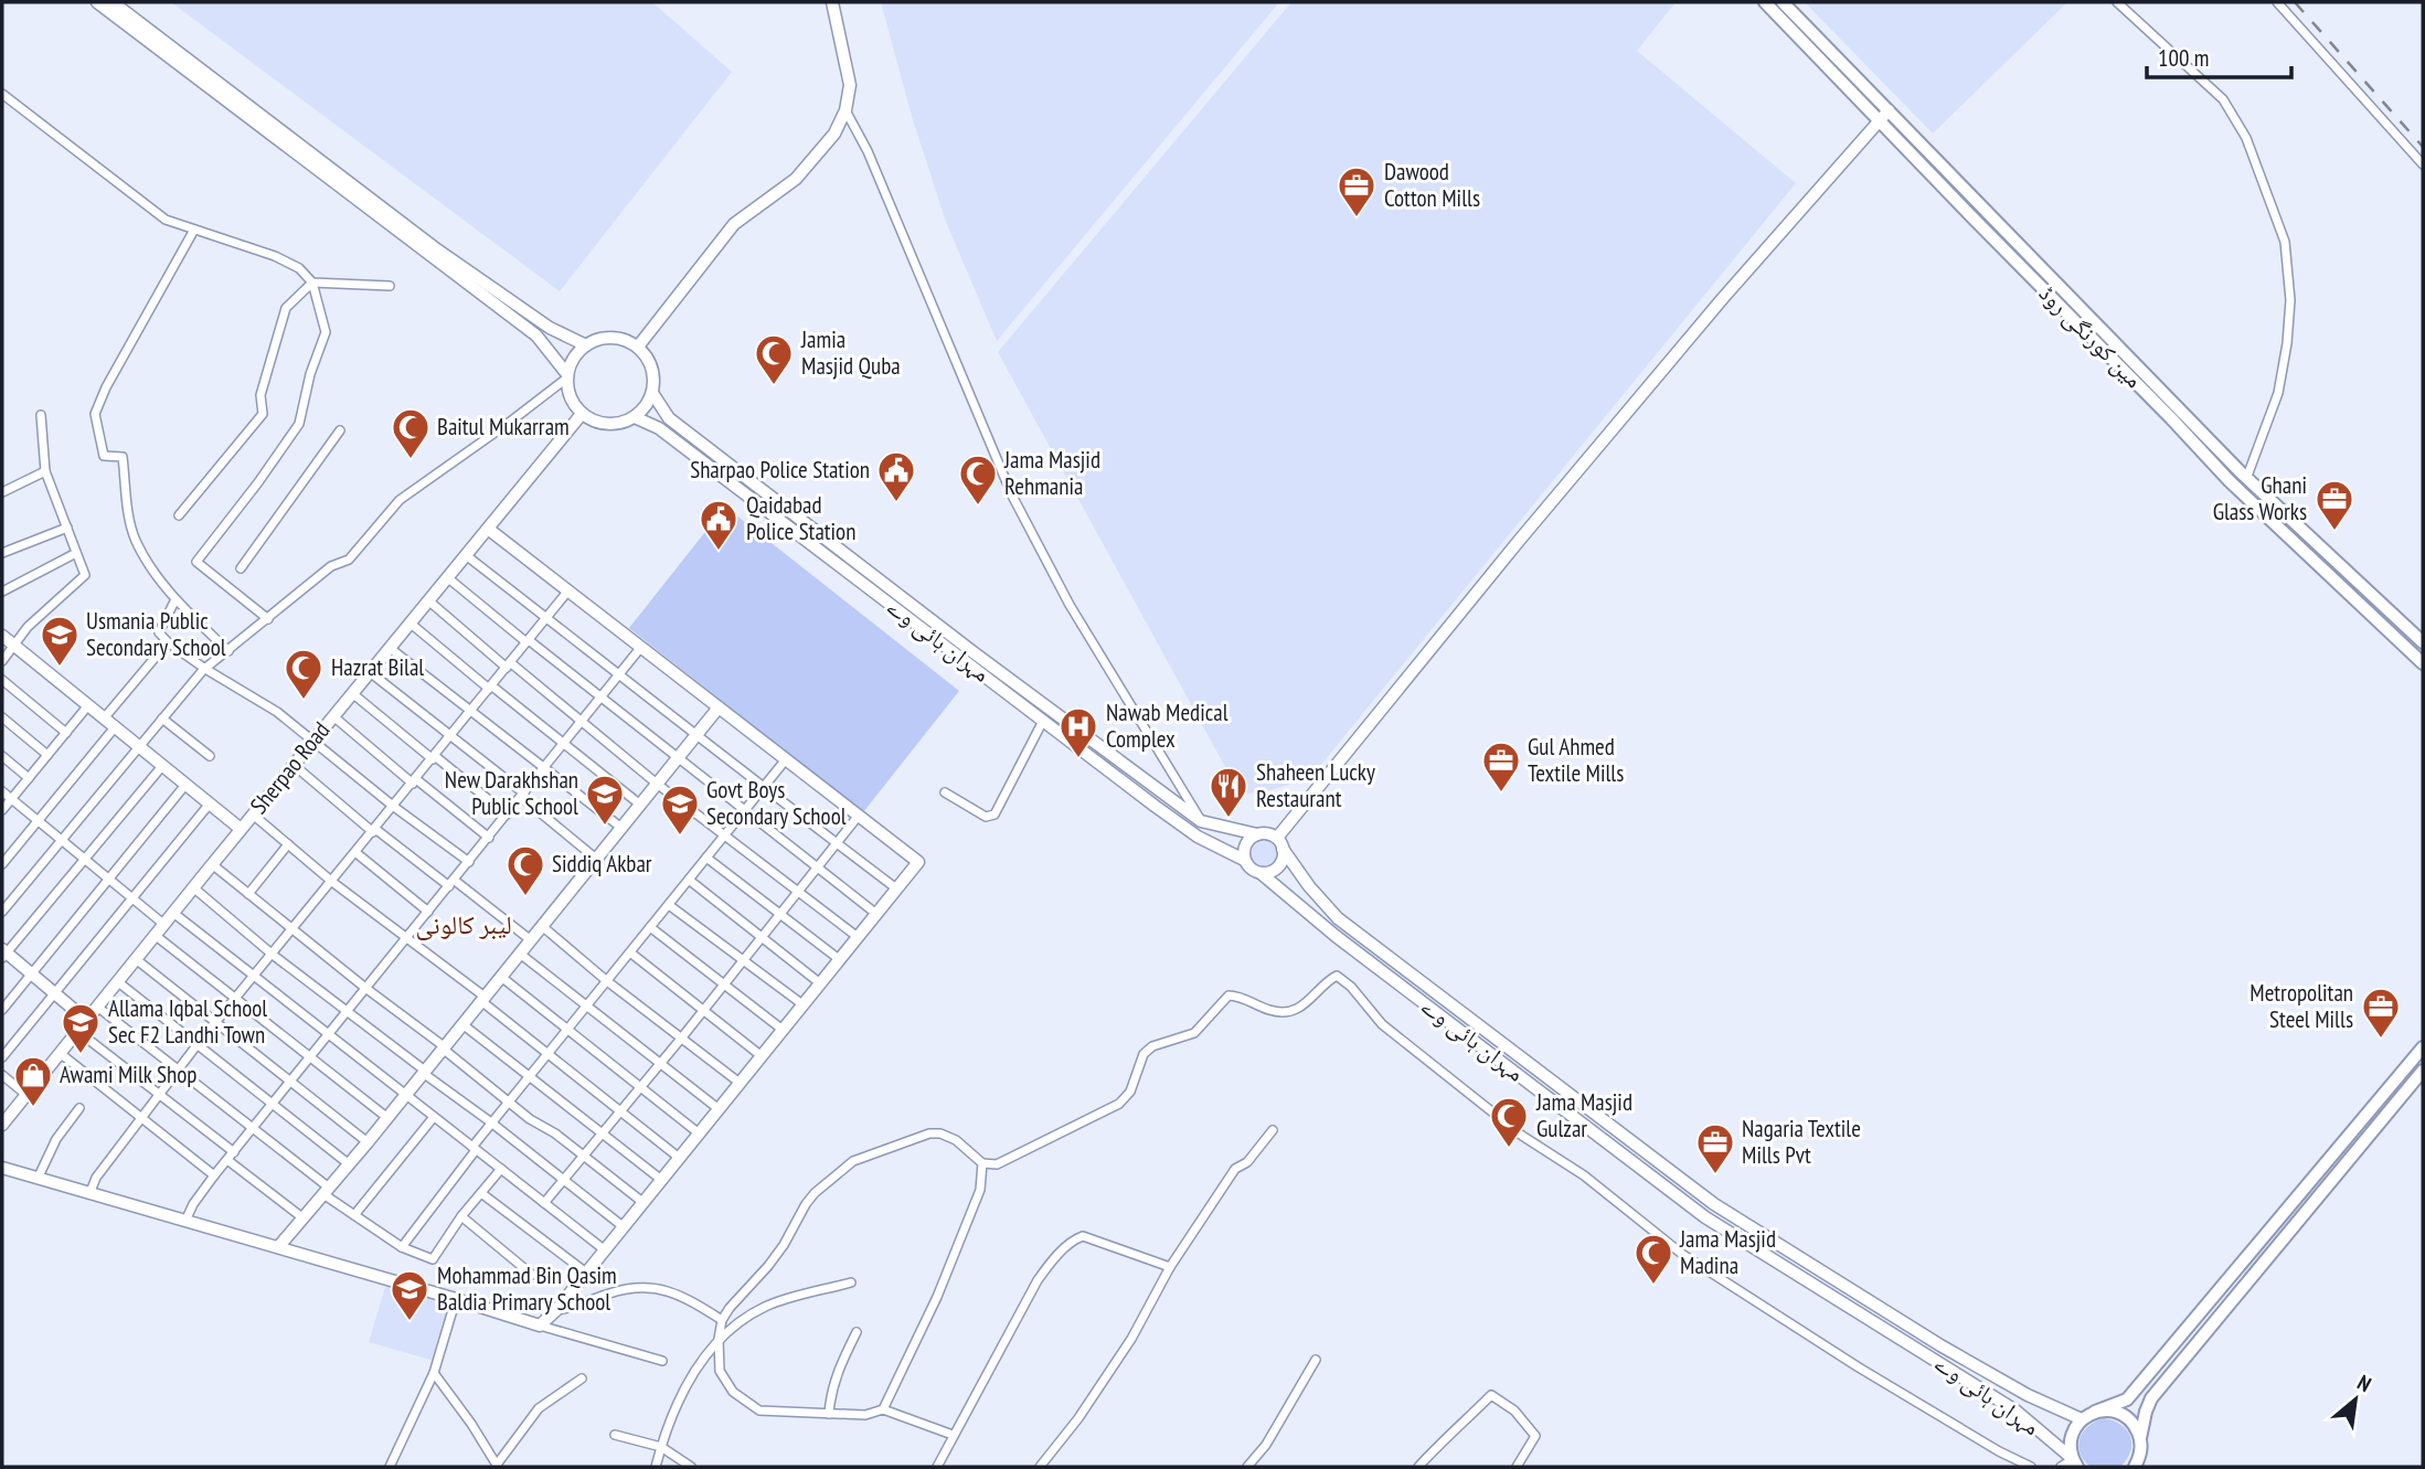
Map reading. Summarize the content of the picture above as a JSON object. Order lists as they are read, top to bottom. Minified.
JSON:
{"streets":{"main road":["مین کورنگی روڈ"],"street":["مہران ہائی وے","Sherpao Road"]},"crossings":[["مہران ہائی وے","Sherpao Road"]],"districts":["لیبر کالونی"],"places":{"office":["Dawood Cotton Mills","Ghani Glass Works","Gul Ahmed Textile Mills","Metropolitan Steel Mills","Nagaria Textile Mills Pvt"],"mosque":["Jamia Masjid Quba","Baitul Mukarram","Jama Masjid Rehmania","Hazrat Bilal","Siddiq Akbar","Jama Masjid Gulzar","Jama Masjid Madina"],"public building":["Sharpao Police Station","Qaidabad Police Station"],"school or university":["Usmania Public Secondary School","New Darakhshan Public School","Govt Boys Secondary School","Allama Iqbal School Sec F2 Landhi Town","Mohammad Bin Qasim Baldia Primary School"],"hospital":["Nawab Medical Complex"],"restaurant":["Shaheen Lucky Restaurant"],"shop":["Awami Milk Shop"]},"scale_bar":"100 m","north":"top right"}
